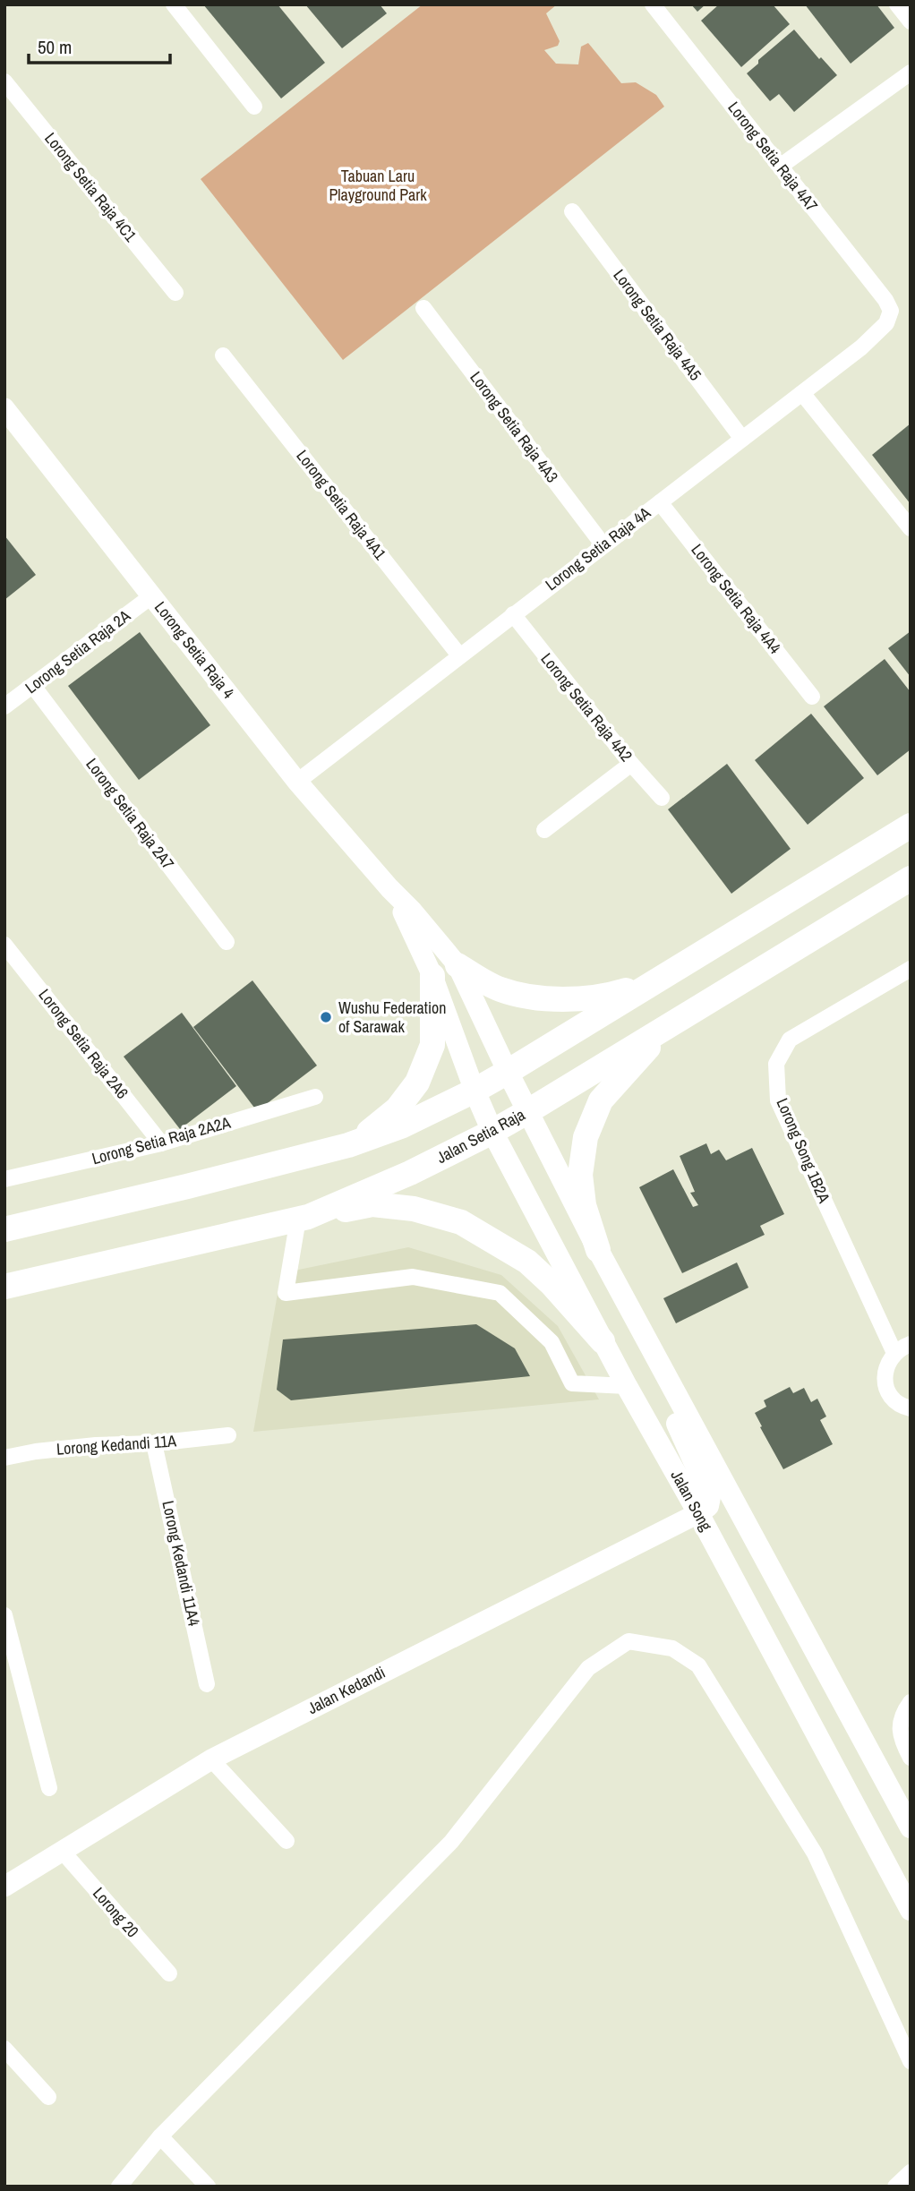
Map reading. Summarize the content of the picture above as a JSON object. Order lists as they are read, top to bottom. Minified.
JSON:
{"streets":{"main road":["Jalan Setia Raja","Jalan Song"],"street":["Lorong Setia Raja 4A7","Lorong Setia Raja 4C1","Lorong Setia Raja 4A5","Lorong Setia Raja 4A3","Lorong Setia Raja 4A1","Lorong Setia Raja 4A","Lorong Setia Raja 4A4","Lorong Setia Raja 4","Lorong Setia Raja 2A","Lorong Setia Raja 4A2","Lorong Setia Raja 2A7","Lorong Setia Raja 2A6","Lorong Setia Raja 2A2A","Lorong Song 1B2A","Lorong Kedandi 11A","Lorong Kedandi 11A4","Jalan Kedandi","Lorong 20"]},"crossings":[["Lorong Setia Raja 4A7","Lorong Setia Raja 4A"],["Lorong Setia Raja 4A5","Lorong Setia Raja 4A"],["Lorong Setia Raja 4A3","Lorong Setia Raja 4A"],["Lorong Setia Raja 4A1","Lorong Setia Raja 4A"],["Lorong Setia Raja 4A","Lorong Setia Raja 4A4"],["Lorong Setia Raja 4A","Lorong Setia Raja 4"],["Lorong Setia Raja 4A","Lorong Setia Raja 4A2"],["Lorong Setia Raja 4","Lorong Setia Raja 2A"],["Lorong Setia Raja 4","Jalan Song"],["Lorong Setia Raja 2A","Lorong Setia Raja 2A7"],["Lorong Setia Raja 2A6","Lorong Setia Raja 2A2A"],["Jalan Setia Raja","Jalan Song"],["Lorong Kedandi 11A","Lorong Kedandi 11A4"],["Jalan Song","Jalan Kedandi"],["Jalan Kedandi","Lorong 20"]],"parks":["Tabuan Laru Playground Park"],"places":["Wushu Federation of Sarawak"],"scale_bar":"50 m"}
